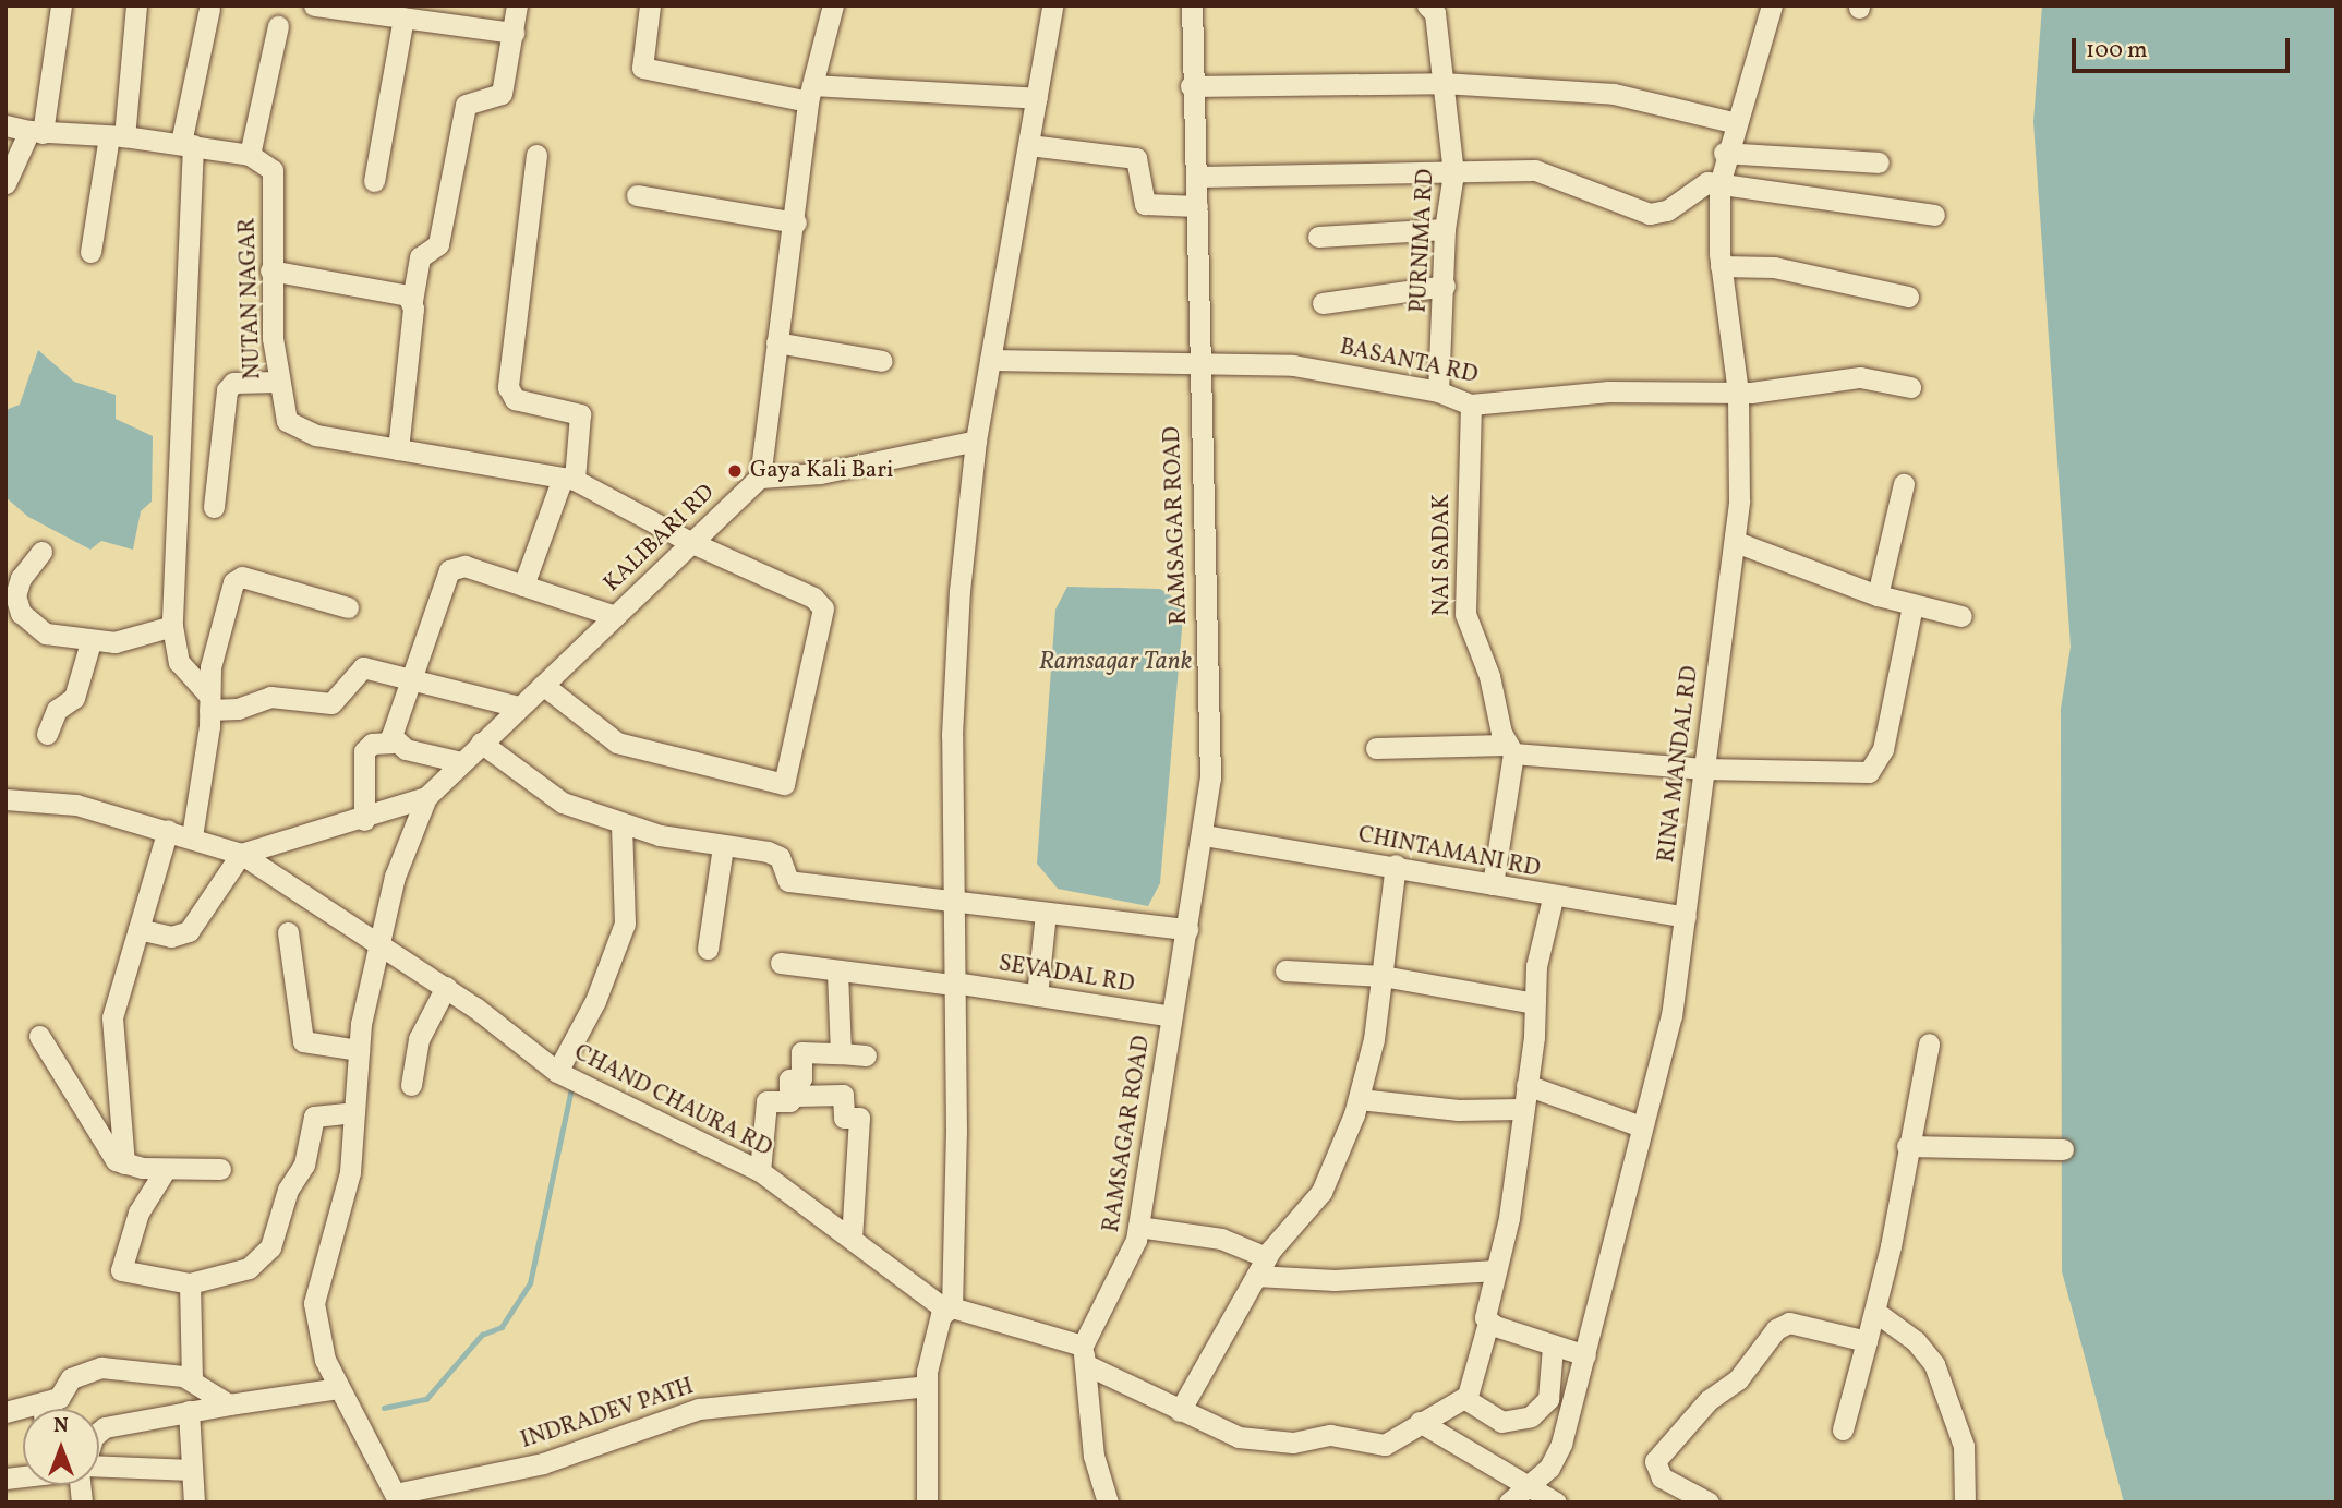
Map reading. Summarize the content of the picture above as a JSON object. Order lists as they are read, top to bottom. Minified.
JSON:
{"streets":{"street":["PURNIMA RD","NUTAN NAGAR","BASANTA RD","RAMSAGAR ROAD","KALIBARI RD","NAI SADAK","RINA MANDAL RD","CHINTAMANI RD","SEVADAL RD","CHAND CHAURA RD","INDRADEV PATH"]},"crossings":[["PURNIMA RD","BASANTA RD"],["NUTAN NAGAR","KALIBARI RD"],["BASANTA RD","RAMSAGAR ROAD"],["BASANTA RD","NAI SADAK"],["BASANTA RD","RINA MANDAL RD"],["RAMSAGAR ROAD","CHINTAMANI RD"],["RAMSAGAR ROAD","SEVADAL RD"],["KALIBARI RD","CHAND CHAURA RD"],["KALIBARI RD","INDRADEV PATH"],["NAI SADAK","CHINTAMANI RD"],["RINA MANDAL RD","CHINTAMANI RD"]],"water":["Ramsagar Tank"],"places":["Gaya Kali Bari"],"scale_bar":"100 m","north":"top"}
